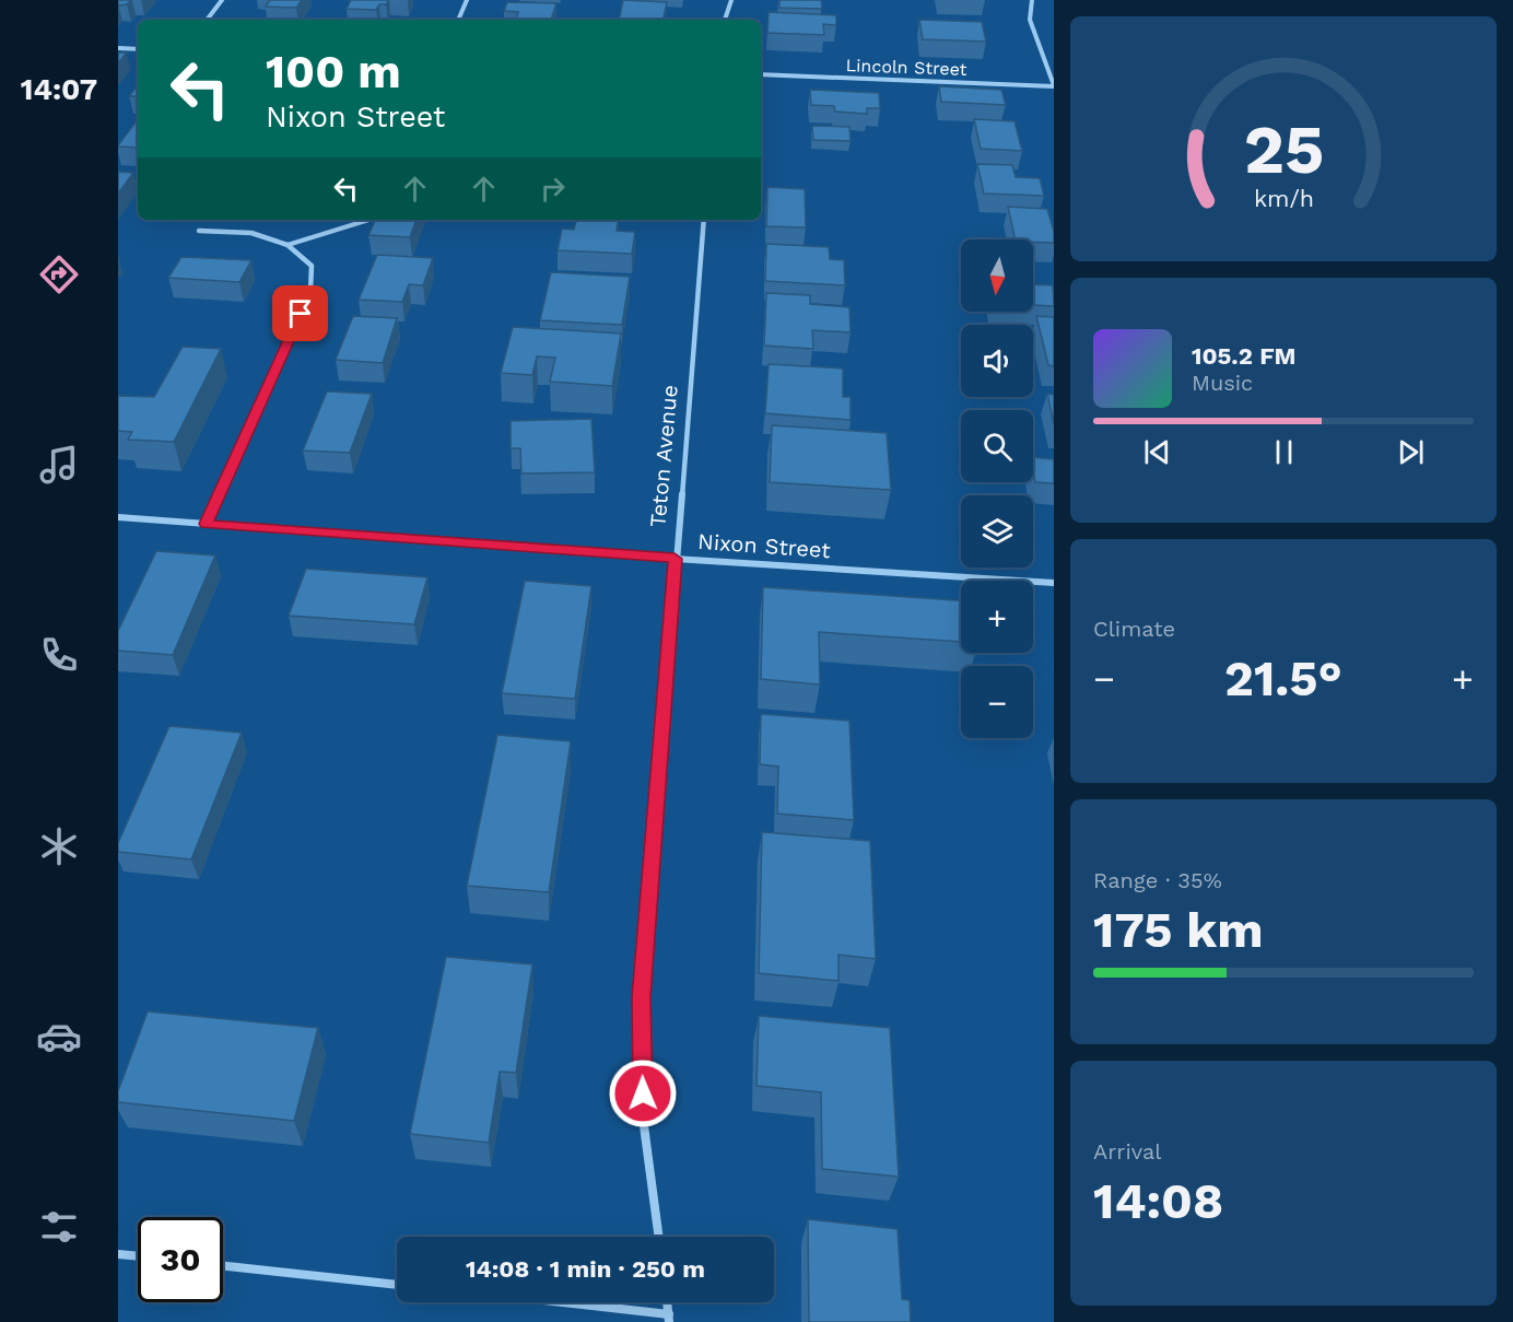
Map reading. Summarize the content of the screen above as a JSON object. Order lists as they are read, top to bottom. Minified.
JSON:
{"streets":{"street":["Lincoln Street","Teton Avenue","Nixon Street"]},"crossings":[["Teton Avenue","Nixon Street"]],"north":"bottom","page":{"tabs":"14:07","turn":["100 m","Nixon Street"],"map_buttons":["+","−"],"song":["105.2 FM","Music"],"tile":["Climate",["Range · 35%","175 km"],["Arrival","14:08"]],"heat":["−","21.5°","+"],"limit":"30","trip":"14:08 · 1 min · 250 m","gauge":["25","km/h"]}}
